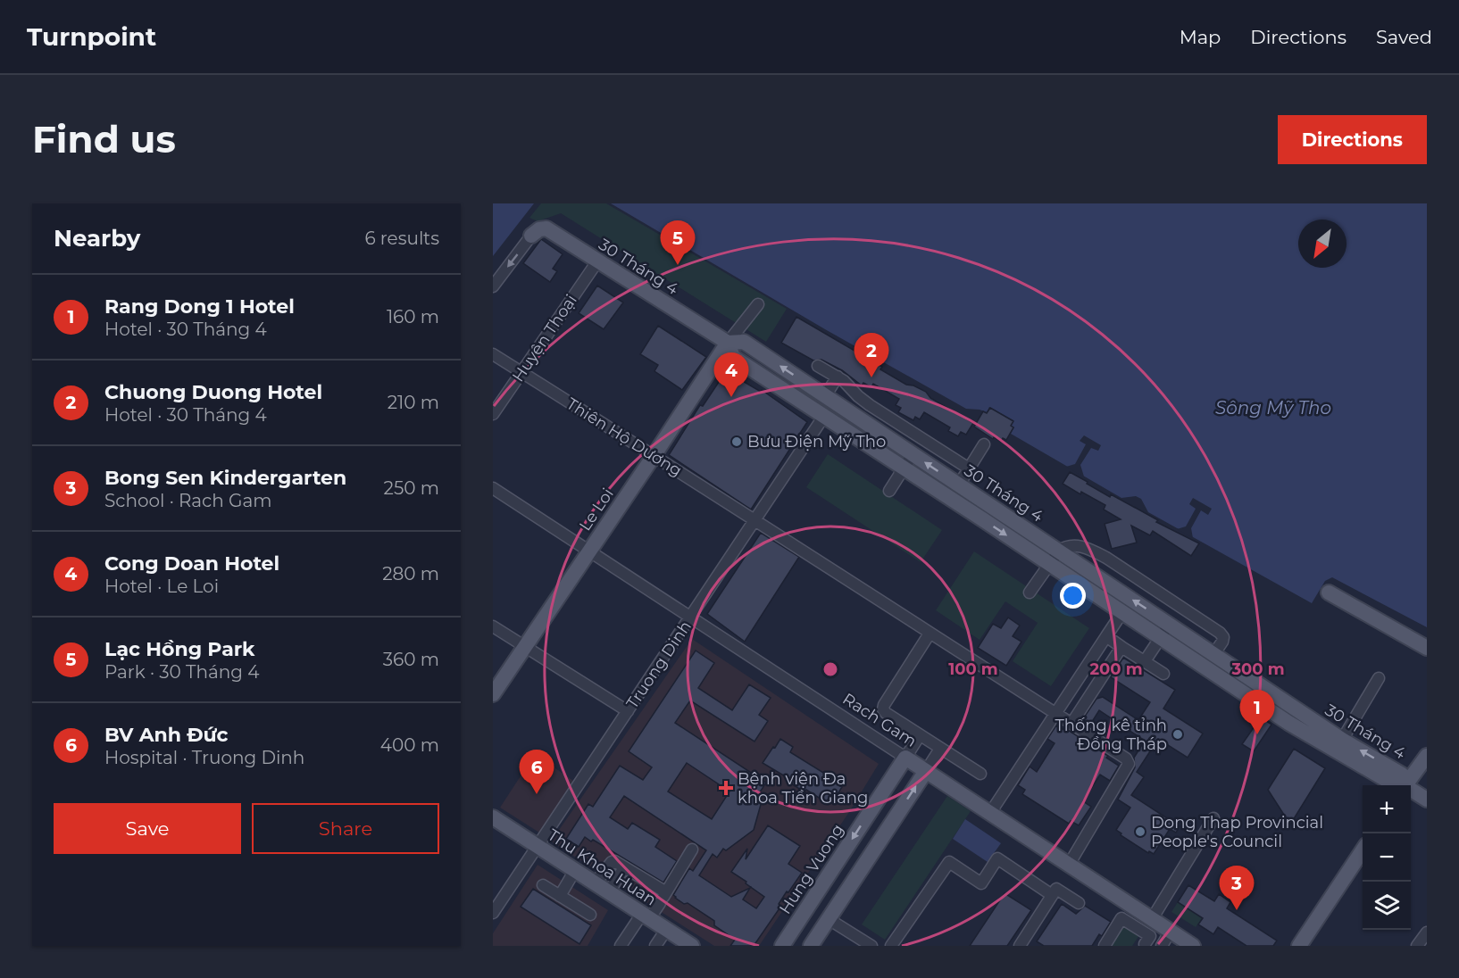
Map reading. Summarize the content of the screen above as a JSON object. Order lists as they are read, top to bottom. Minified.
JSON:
{"streets":{"main road":["30 Tháng 4","Le Loi","Rach Gam","Thu Khoa Huan","Hung Vuong"],"street":["Huyện Thoại","Thiên Hộ Dương","Truong Dinh"]},"crossings":[["30 Tháng 4","Huyện Thoại"],["30 Tháng 4","Le Loi"],["30 Tháng 4","Truong Dinh"],["Huyện Thoại","Thiên Hộ Dương"],["Thiên Hộ Dương","Le Loi"],["Thiên Hộ Dương","Truong Dinh"],["Thiên Hộ Dương","Rach Gam"],["Le Loi","Rach Gam"],["Truong Dinh","Rach Gam"],["Truong Dinh","Thu Khoa Huan"],["Rach Gam","Hung Vuong"]],"water":["Sông Mỹ Tho"],"places":{"other":["Bưu Điện Mỹ Tho","Thống kê tỉnh Đồng Tháp","Dong Thap Provincial People's Council"],"health":["Bệnh viện Đa khoa Tiền Giang"]},"north":"bottom left","page":{"header":"Turnpoint","nav":["Map","Directions","Saved"],"buttons":["Directions",["Save","Share"]],"title":"Find us","heading":["Nearby","6 results"],"pins":["5","2","4","1","6","3"],"list":[{"mark":"1","name":"Rang Dong 1 Hotel","note":"Hotel · 30 Tháng 4","value":"160 m"},{"mark":"2","name":"Chuong Duong Hotel","note":"Hotel · 30 Tháng 4","value":"210 m"},{"mark":"3","name":"Bong Sen Kindergarten","note":"School · Rach Gam","value":"250 m"},{"mark":"4","name":"Cong Doan Hotel","note":"Hotel · Le Loi","value":"280 m"},{"mark":"5","name":"Lạc Hồng Park","note":"Park · 30 Tháng 4","value":"360 m"},{"mark":"6","name":"BV Anh Đức","note":"Hospital · Truong Dinh","value":"400 m"}],"map_buttons":["+","−"]},"rings":["100 m","200 m","300 m"]}
